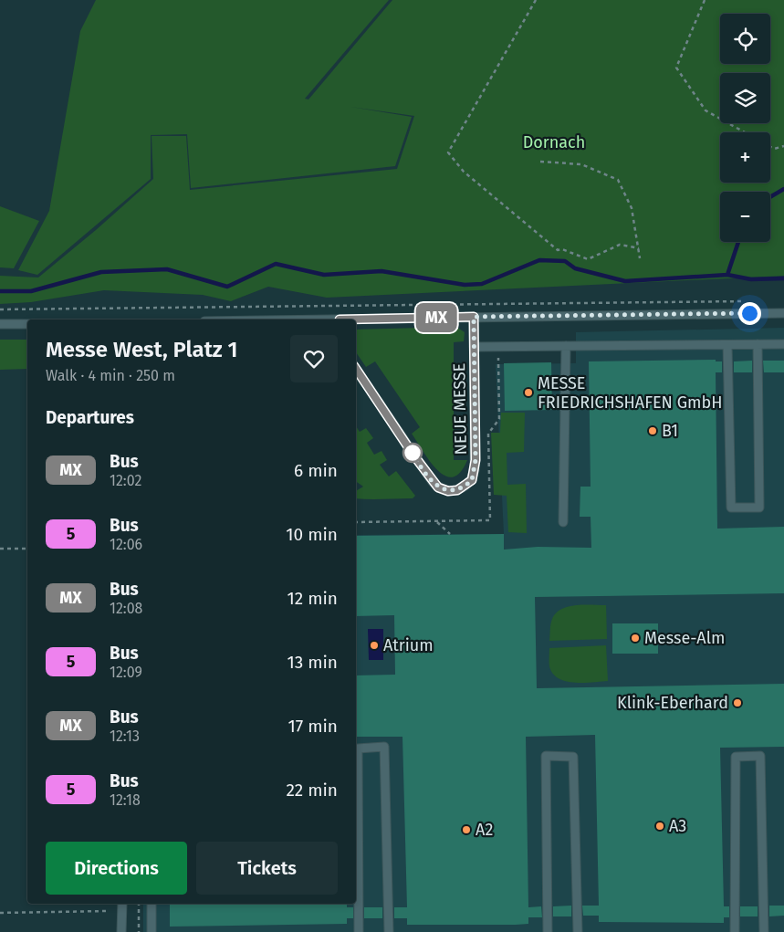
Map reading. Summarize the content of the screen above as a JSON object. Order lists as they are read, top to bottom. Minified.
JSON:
{"streets":{"lane":["NEUE MESSE"]},"parks":["Dornach"],"places":["MESSE FRIEDRICHSHAFEN GmbH","B1","Messe-Alm","Atrium","Klink-Eberhard","A3","A2"],"lines":["bus line MX"],"page":{"on_map":"MX","map_buttons":["+","−"],"heading":[["Messe West, Platz 1","Walk · 4 min · 250 m"],"Departures"],"list":[{"mark":"MX","name":"Bus","note":"12:02","value":"6 min"},{"mark":"5","name":"Bus","note":"12:06","value":"10 min"},{"mark":"MX","name":"Bus","note":"12:08","value":"12 min"},{"mark":"5","name":"Bus","note":"12:09","value":"13 min"},{"mark":"MX","name":"Bus","note":"12:13","value":"17 min"},{"mark":"5","name":"Bus","note":"12:18","value":"22 min"}],"buttons":["Directions","Tickets"]}}
